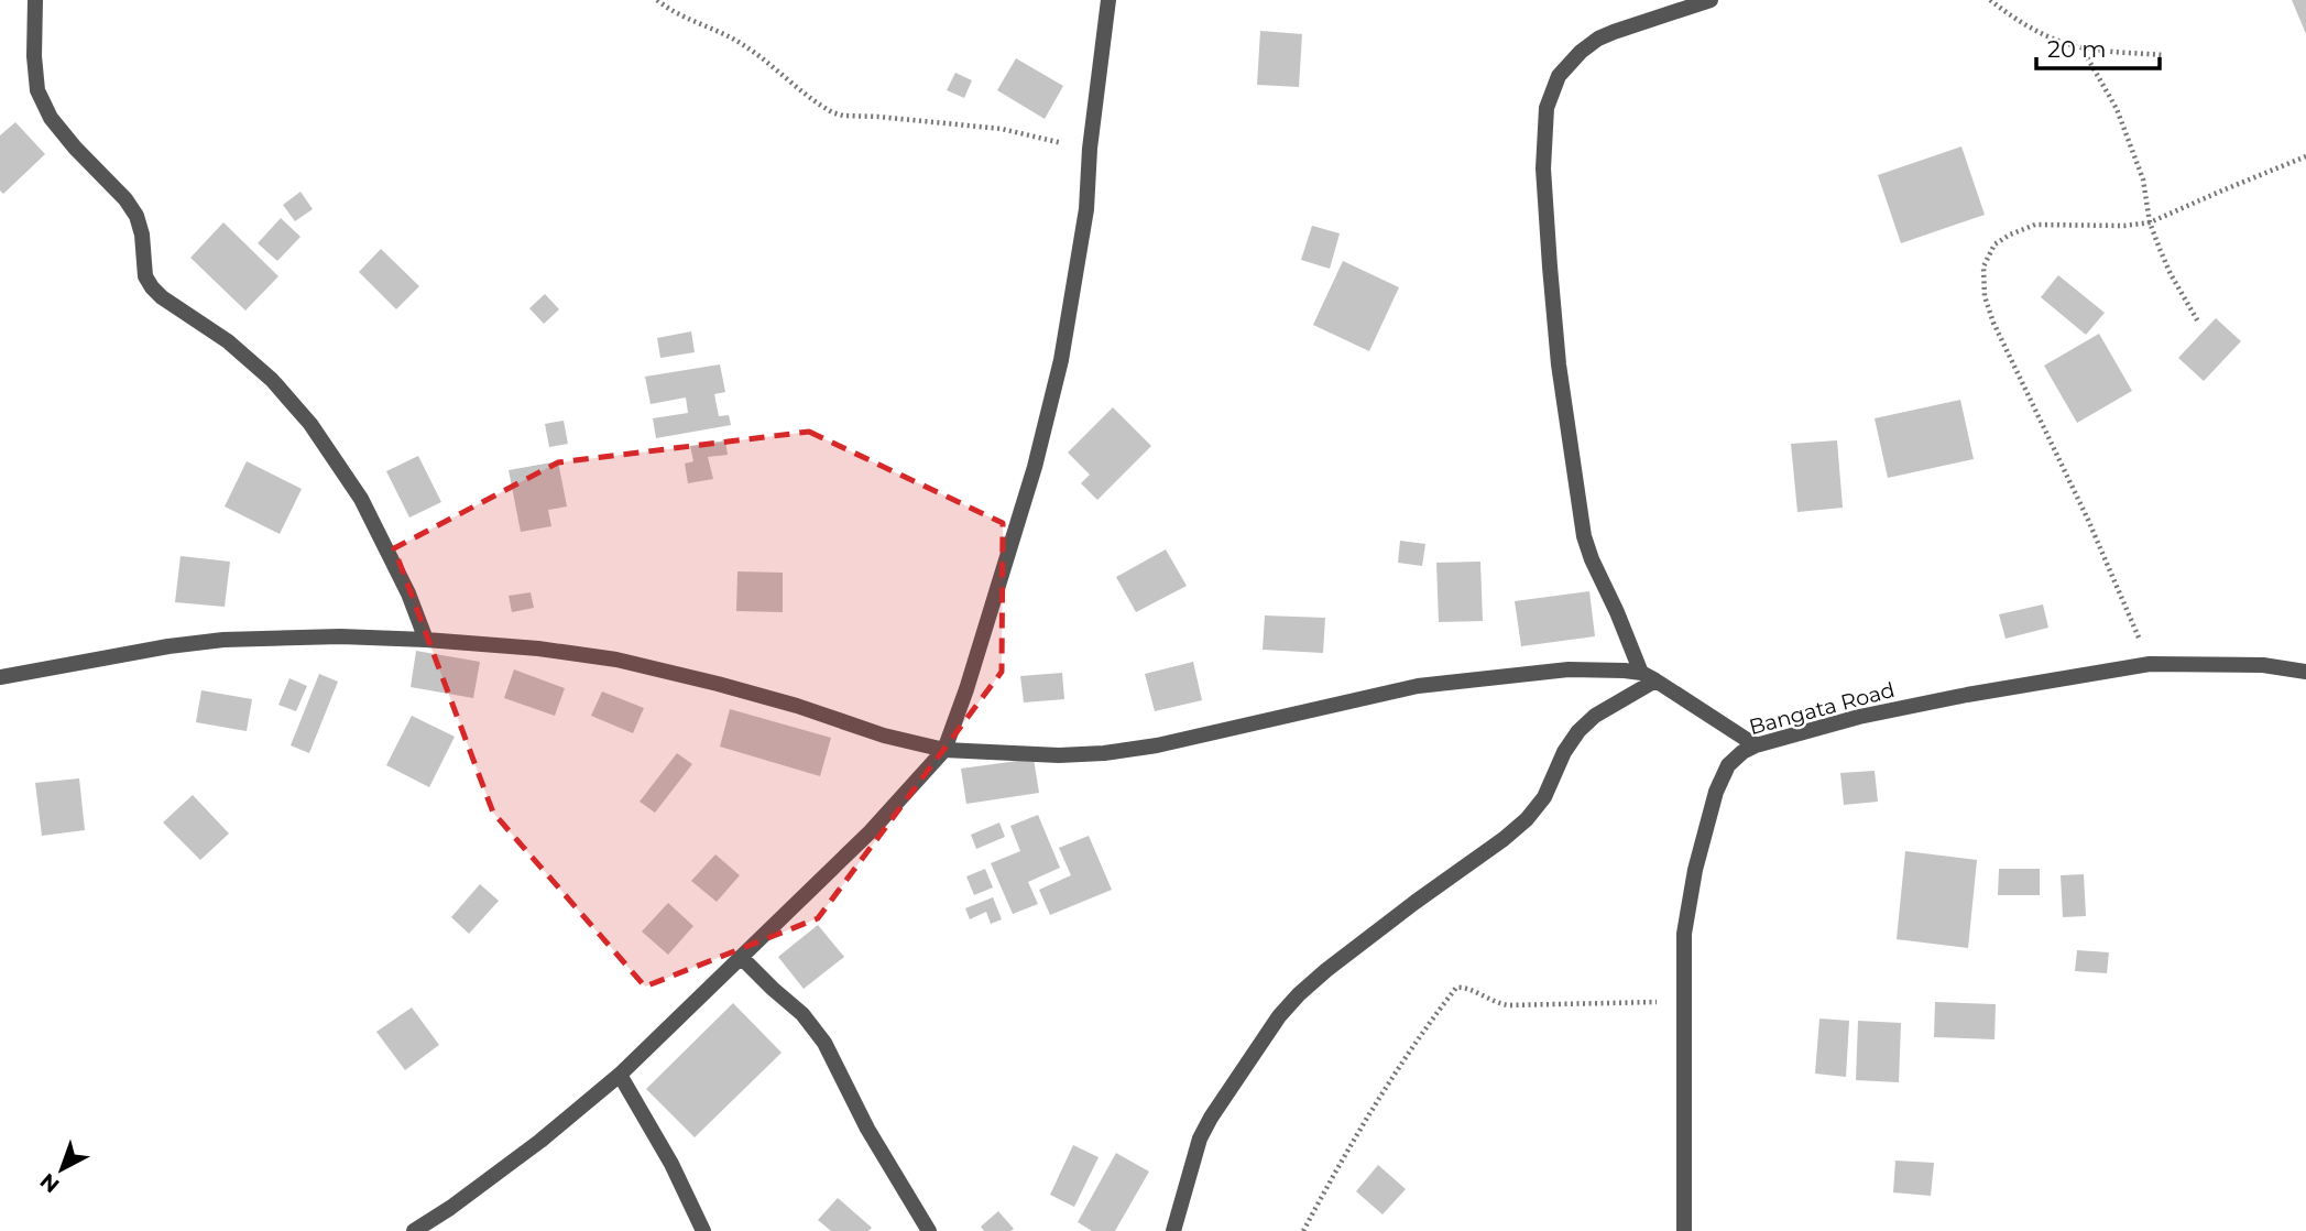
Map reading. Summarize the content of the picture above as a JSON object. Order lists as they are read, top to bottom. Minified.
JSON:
{"streets":{"street":["Bangata Road"]},"scale_bar":"20 m","north":"bottom left"}
